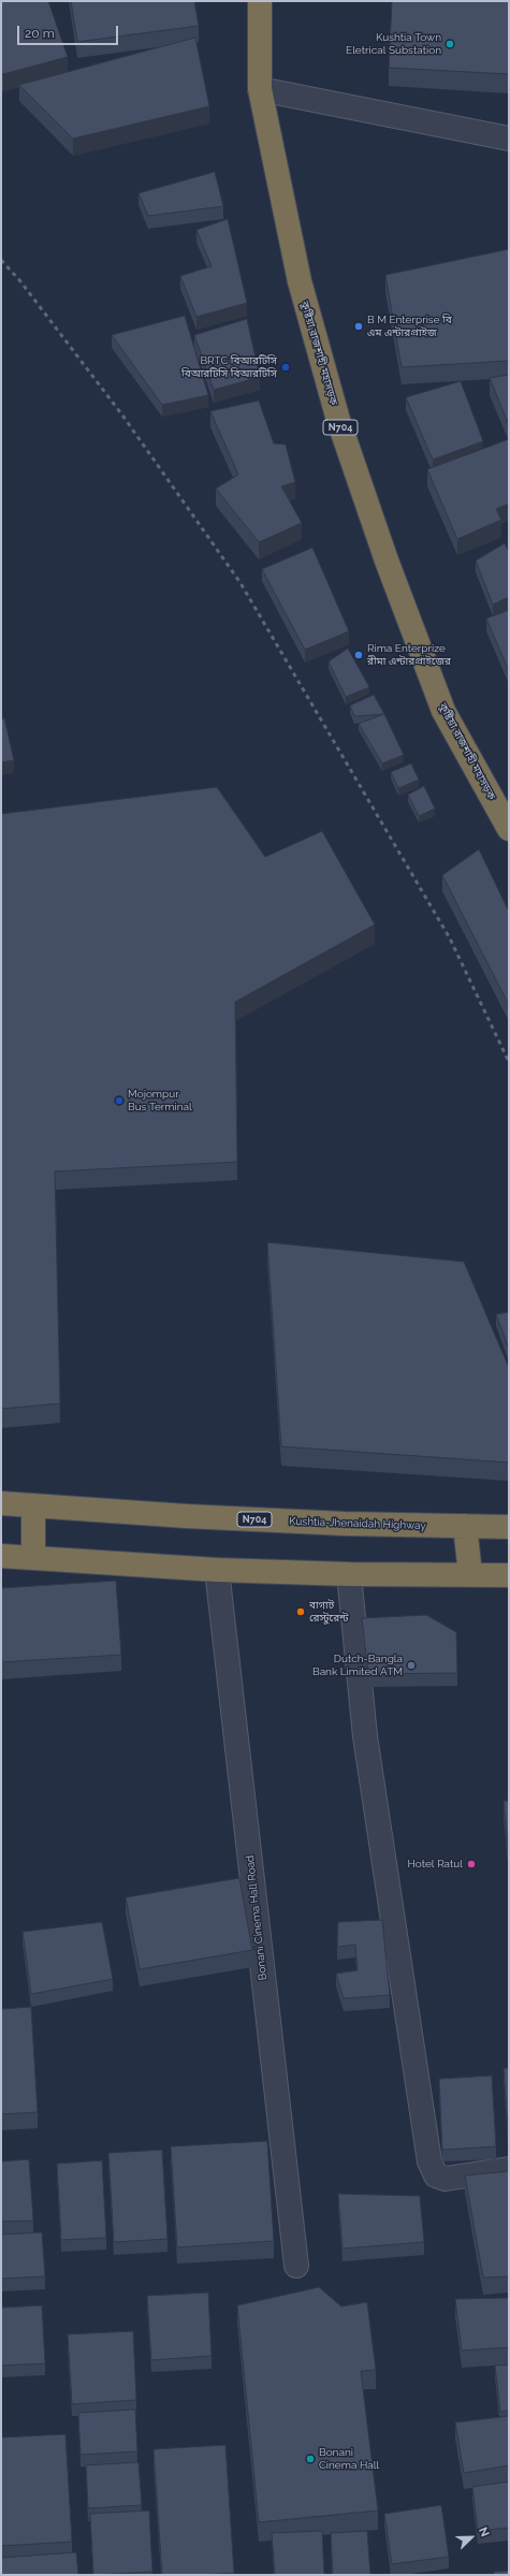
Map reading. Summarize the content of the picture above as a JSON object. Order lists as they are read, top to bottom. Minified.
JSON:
{"streets":{"highway":["কুষ্টিয়া রাজশাহী মহাসড়ক","N704","Kushtia-Jhenaidah Highway"],"street":["Bonani Cinema Hall Road"]},"places":["Kushtia Town Eletrical Substation","B M Enterprise বি এম এন্টারপ্রাইজ","BRTC বিআরটিসি বিআরটিসি বিআরটিসি","Rima Enterprize রীমা এন্টারপ্রাইজের","Mojompur Bus Terminal","বাগাট রেস্টুরেন্ট","Dutch-Bangla Bank Limited ATM","Hotel Ratul","Bonani Cinema Hall"],"scale_bar":"20 m","north":"top right"}
